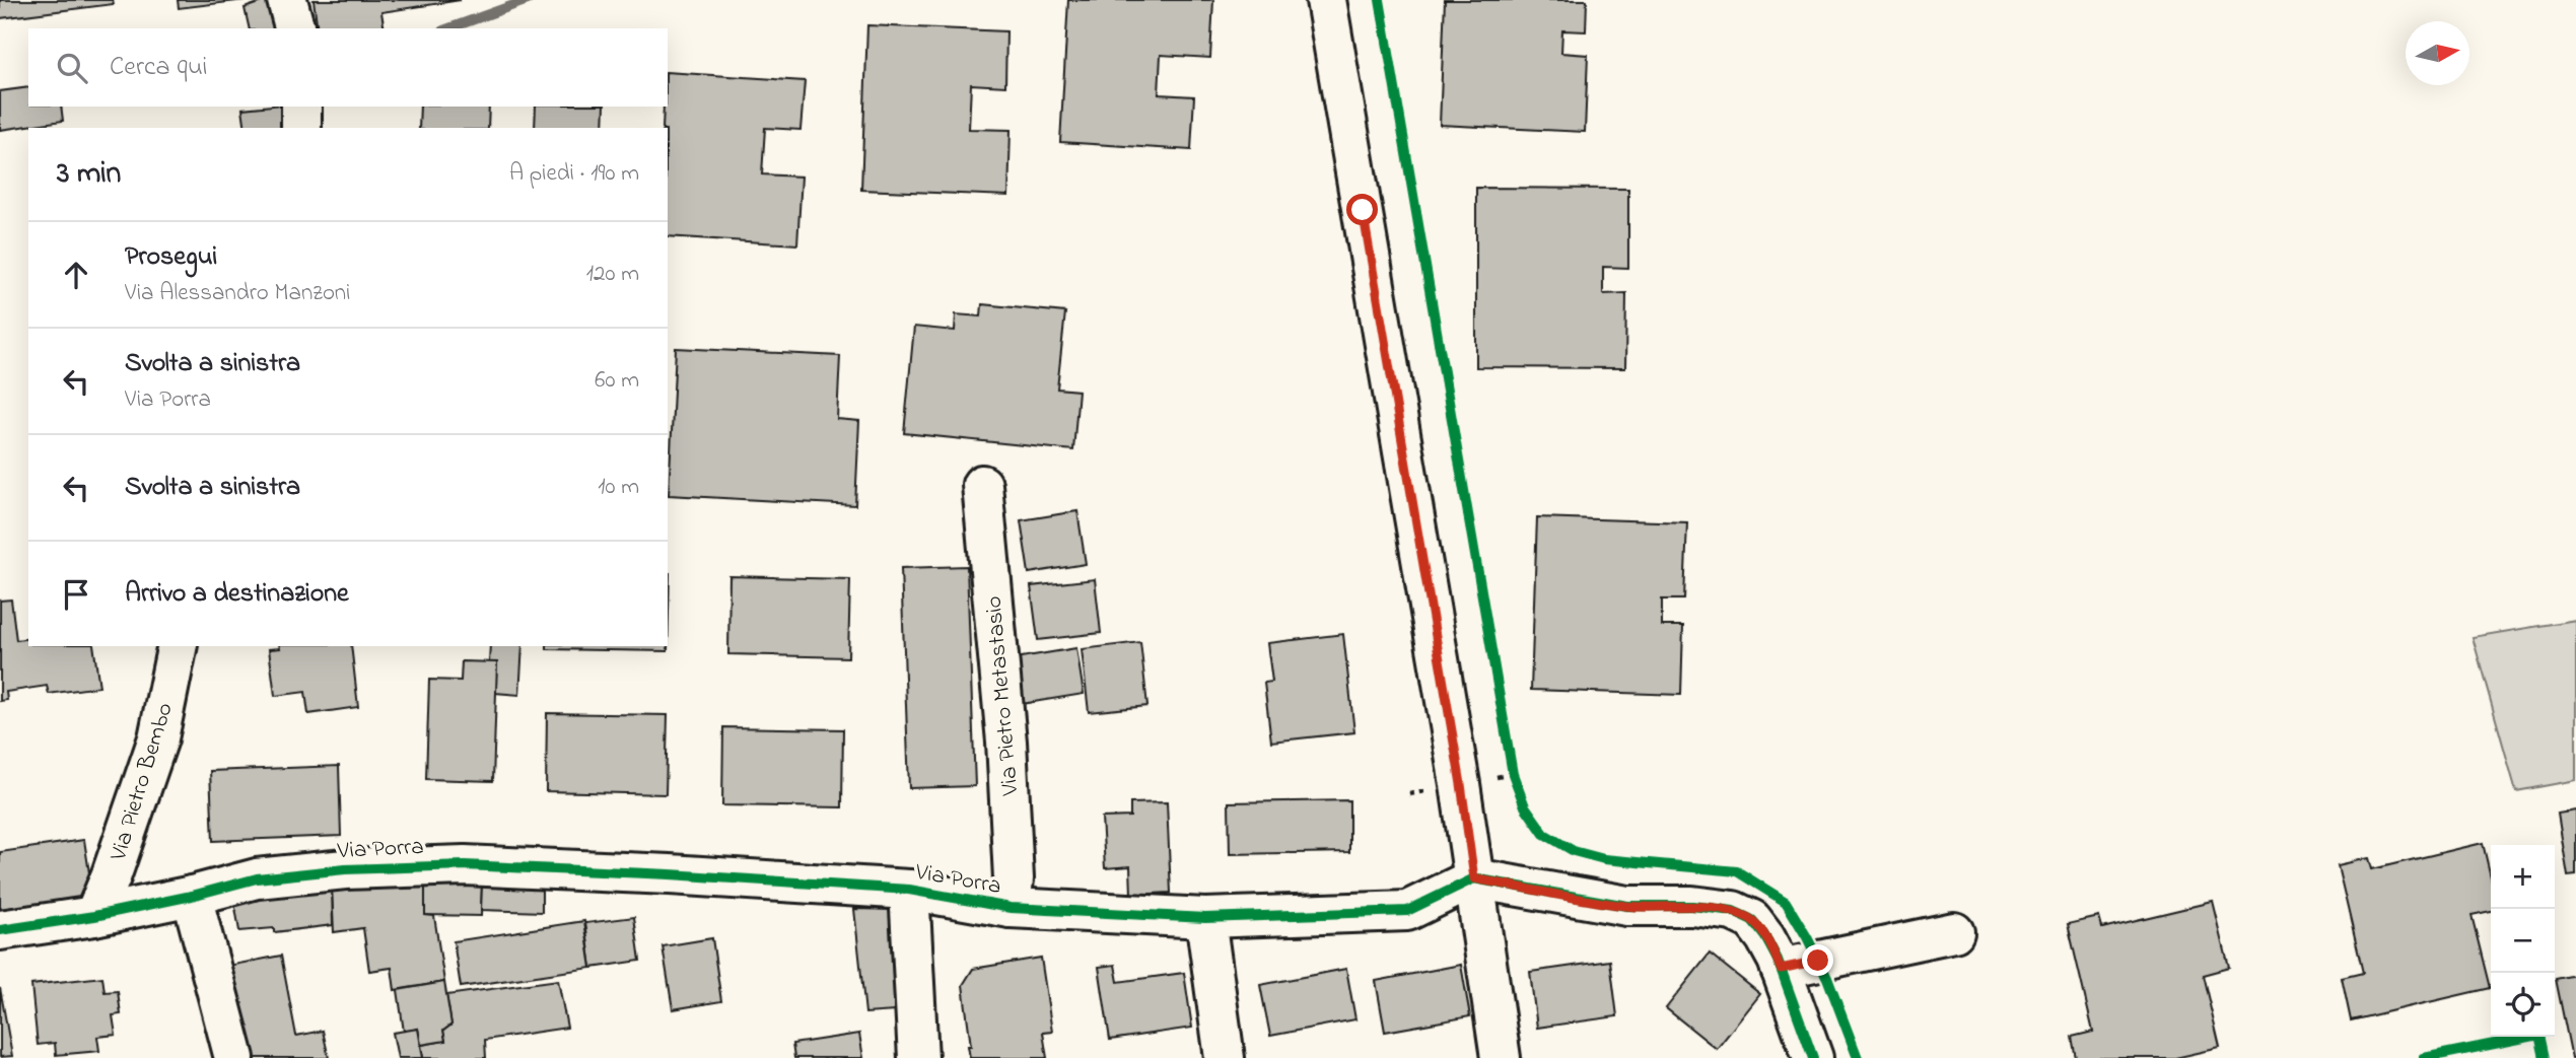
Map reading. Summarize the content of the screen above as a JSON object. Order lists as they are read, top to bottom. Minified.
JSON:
{"streets":{"street":["Via Pietro Metastasio","Via Pietro Bembo","Via Porra"]},"crossings":[["Via Pietro Metastasio","Via Porra"],["Via Pietro Bembo","Via Porra"]],"north":"right","page":{"search":"Cerca qui","heading":["3 min","A piedi · 190 m"],"list":[["Prosegui","Via Alessandro Manzoni","120 m"],["Svolta a sinistra","Via Porra","60 m"],["Svolta a sinistra","10 m"],"Arrivo a destinazione"],"map_buttons":["+","−"]}}
